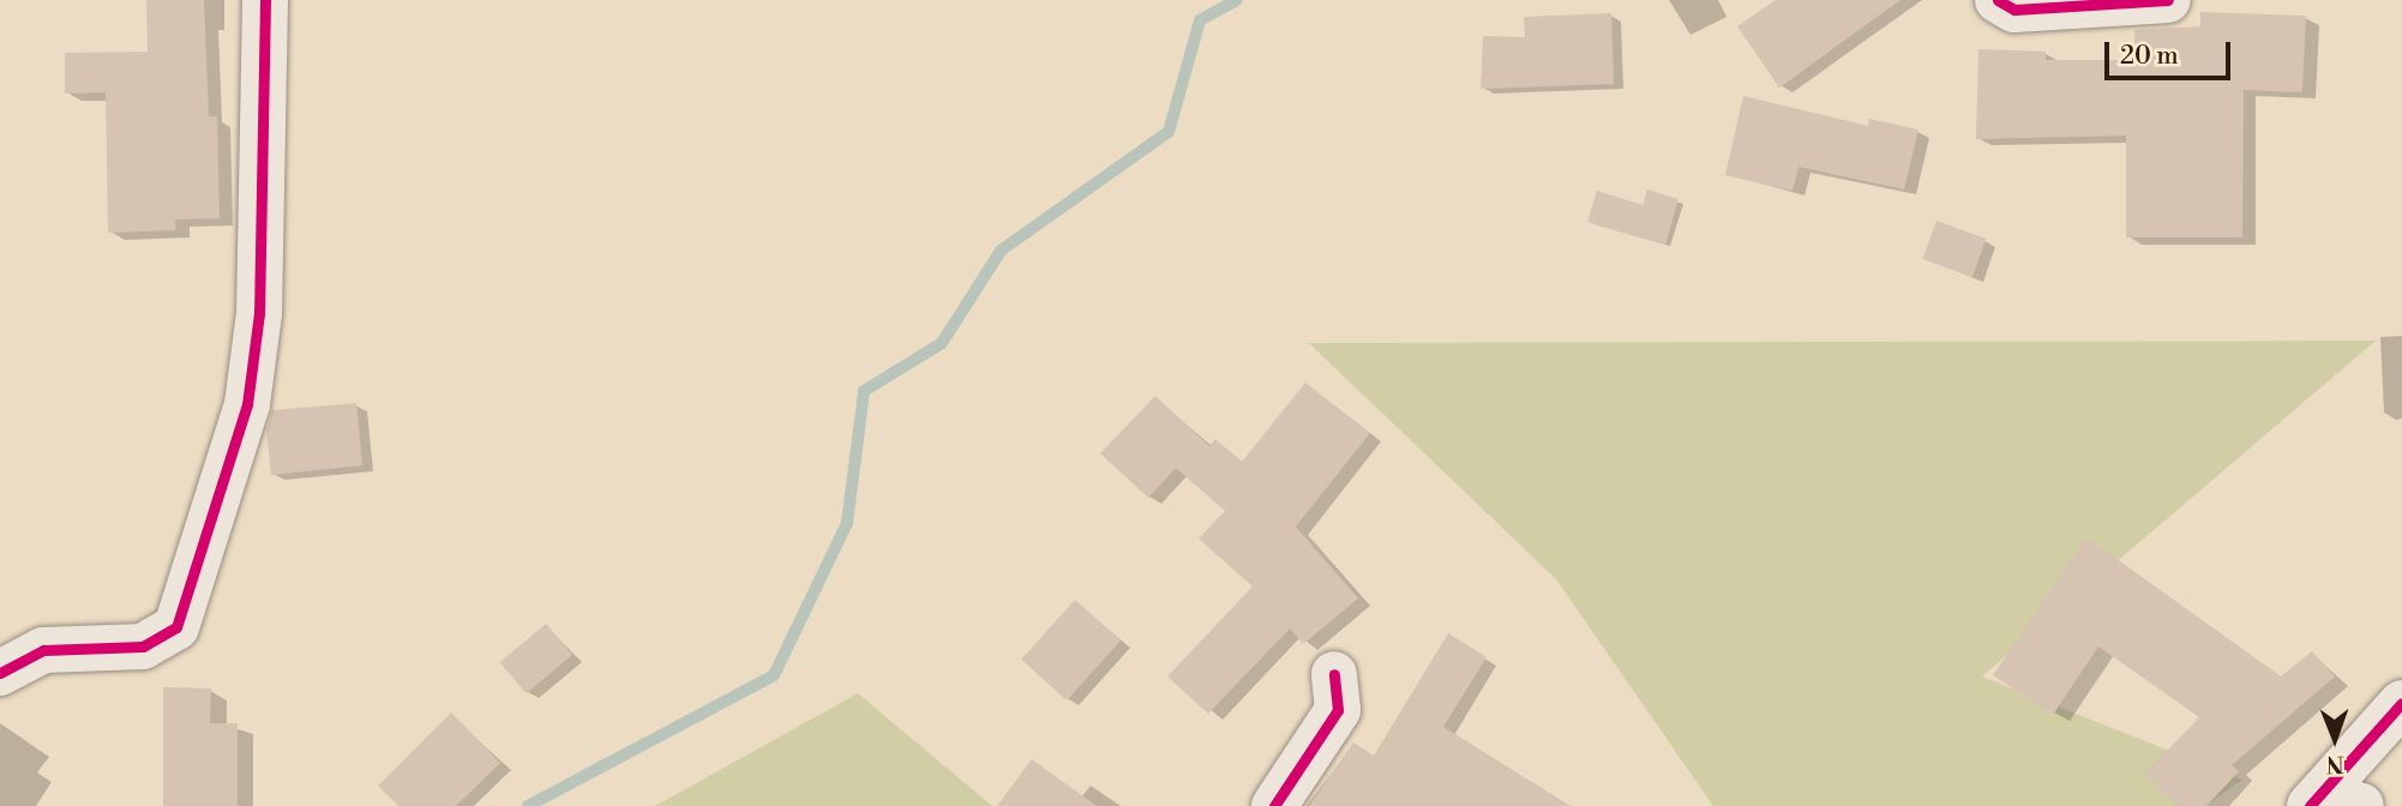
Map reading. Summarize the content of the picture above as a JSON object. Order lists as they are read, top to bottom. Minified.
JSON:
{"scale_bar":"20 m","north":"bottom"}
